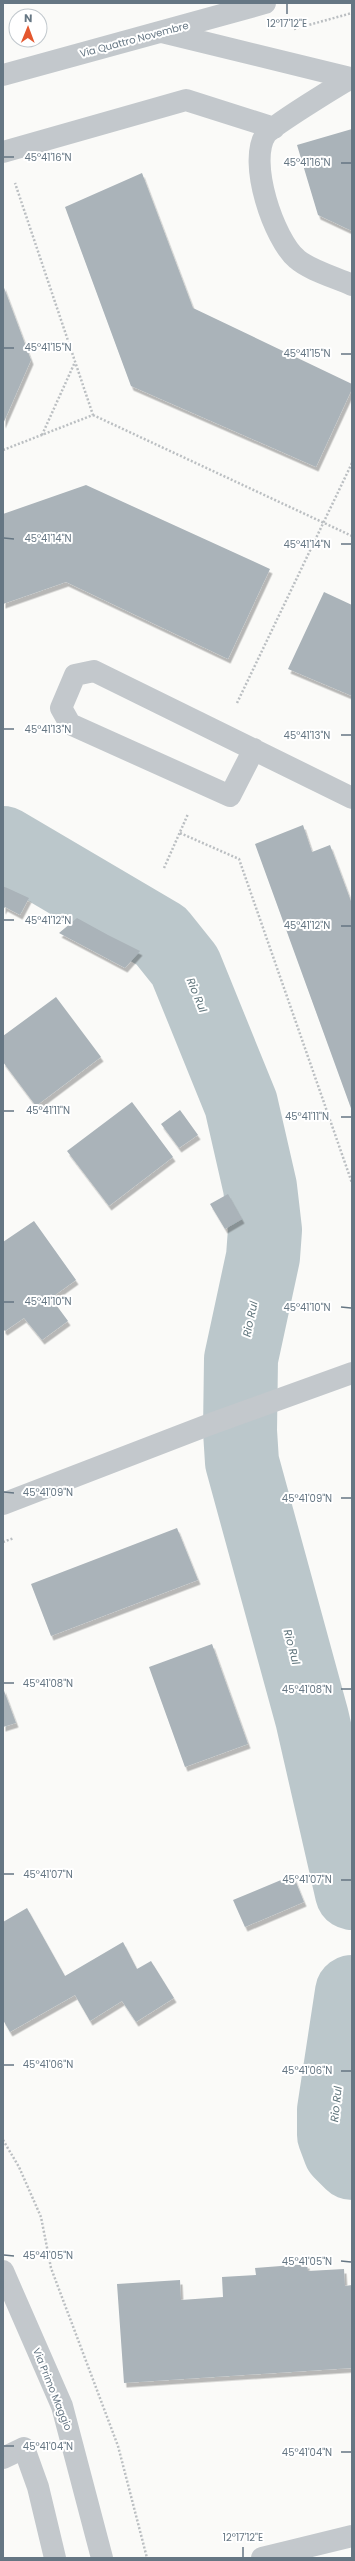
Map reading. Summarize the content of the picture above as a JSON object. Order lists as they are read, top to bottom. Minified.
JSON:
{"streets":{"street":["Via Quattro Novembre","Via Primo Maggio"]},"water":["Rio Rul"],"north":"top","coordinates":["12°17'12\"E","45°41'16\"N","45°41'15\"N","45°41'14\"N","45°41'13\"N","45°41'12\"N","45°41'11\"N","45°41'10\"N","45°41'09\"N","45°41'08\"N","45°41'07\"N","45°41'06\"N","45°41'05\"N","45°41'04\"N"]}
